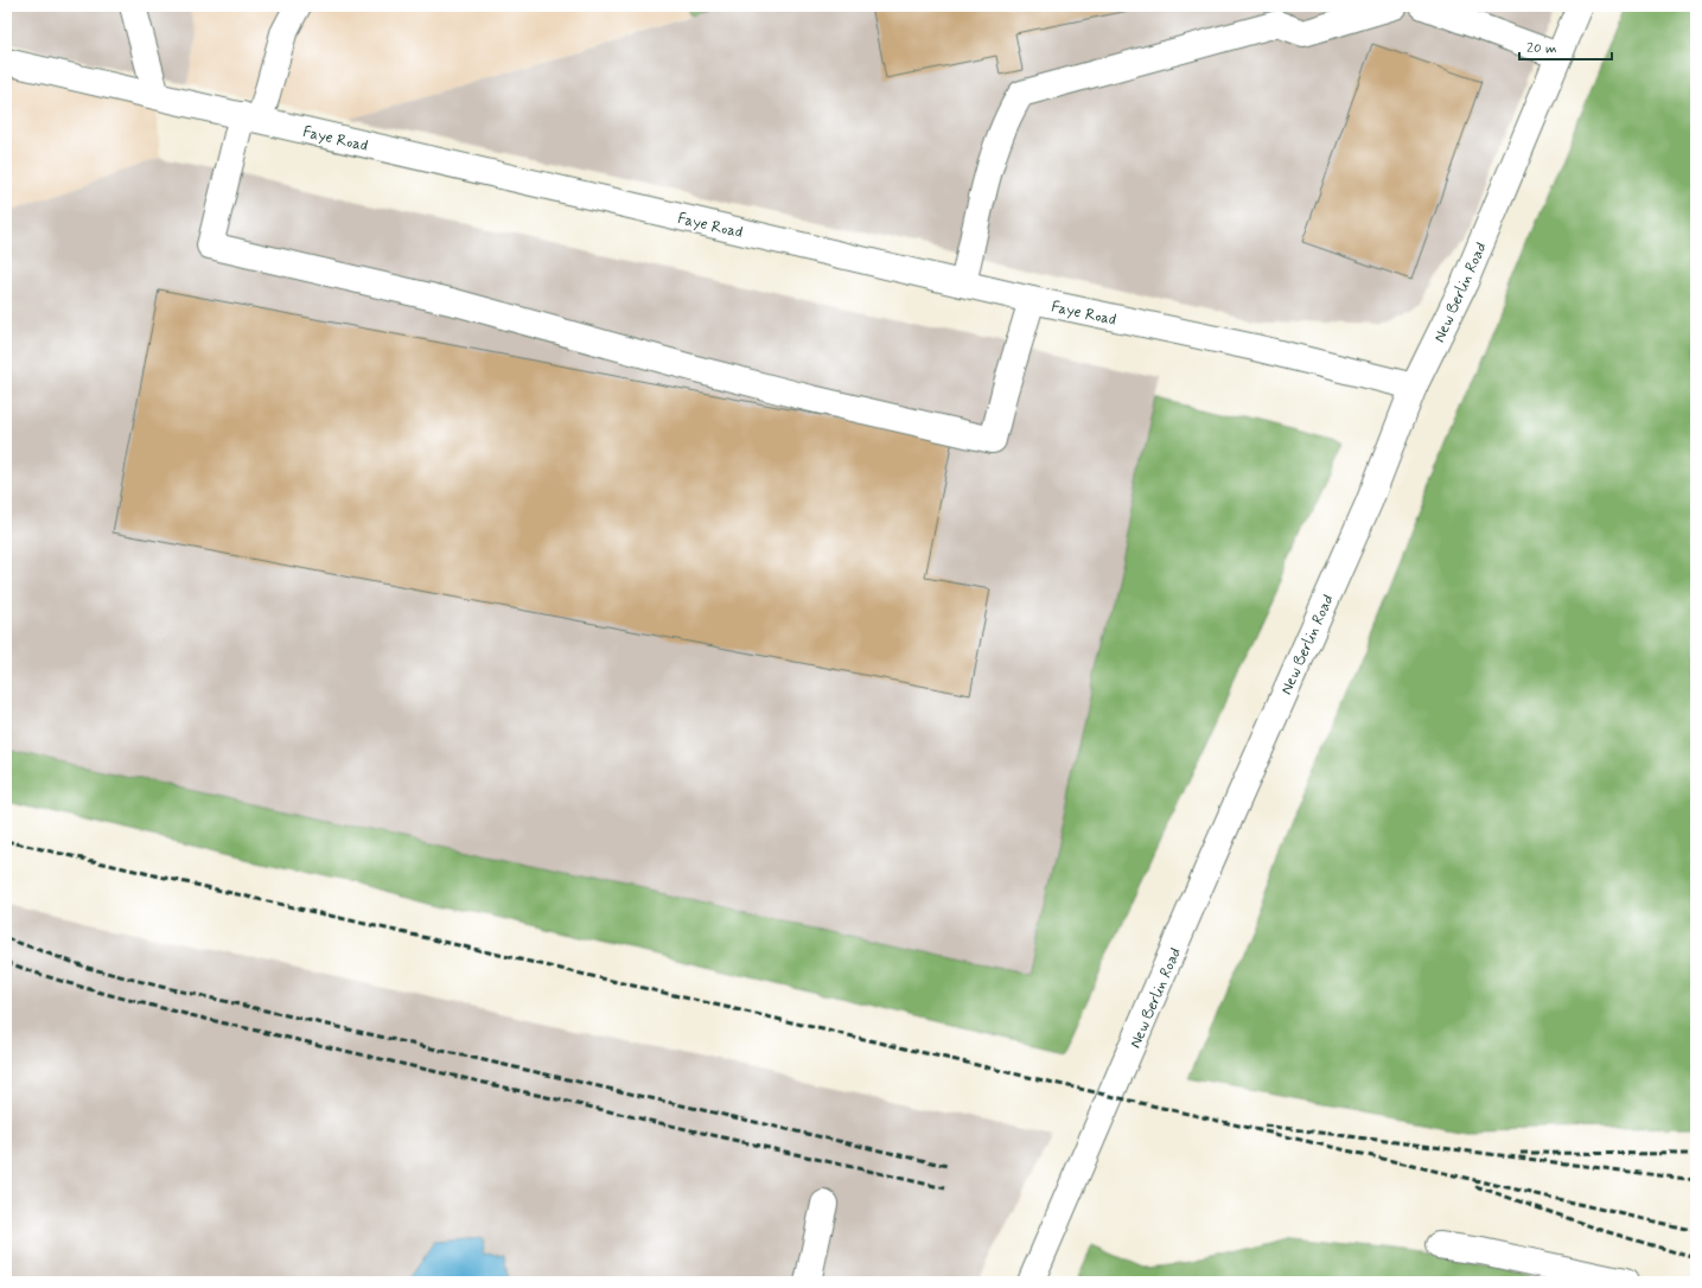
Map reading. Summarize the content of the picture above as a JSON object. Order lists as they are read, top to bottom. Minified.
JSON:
{"streets":{"street":["Faye Road","New Berlin Road"]},"crossings":[["Faye Road","New Berlin Road"]],"scale_bar":"20 m"}
